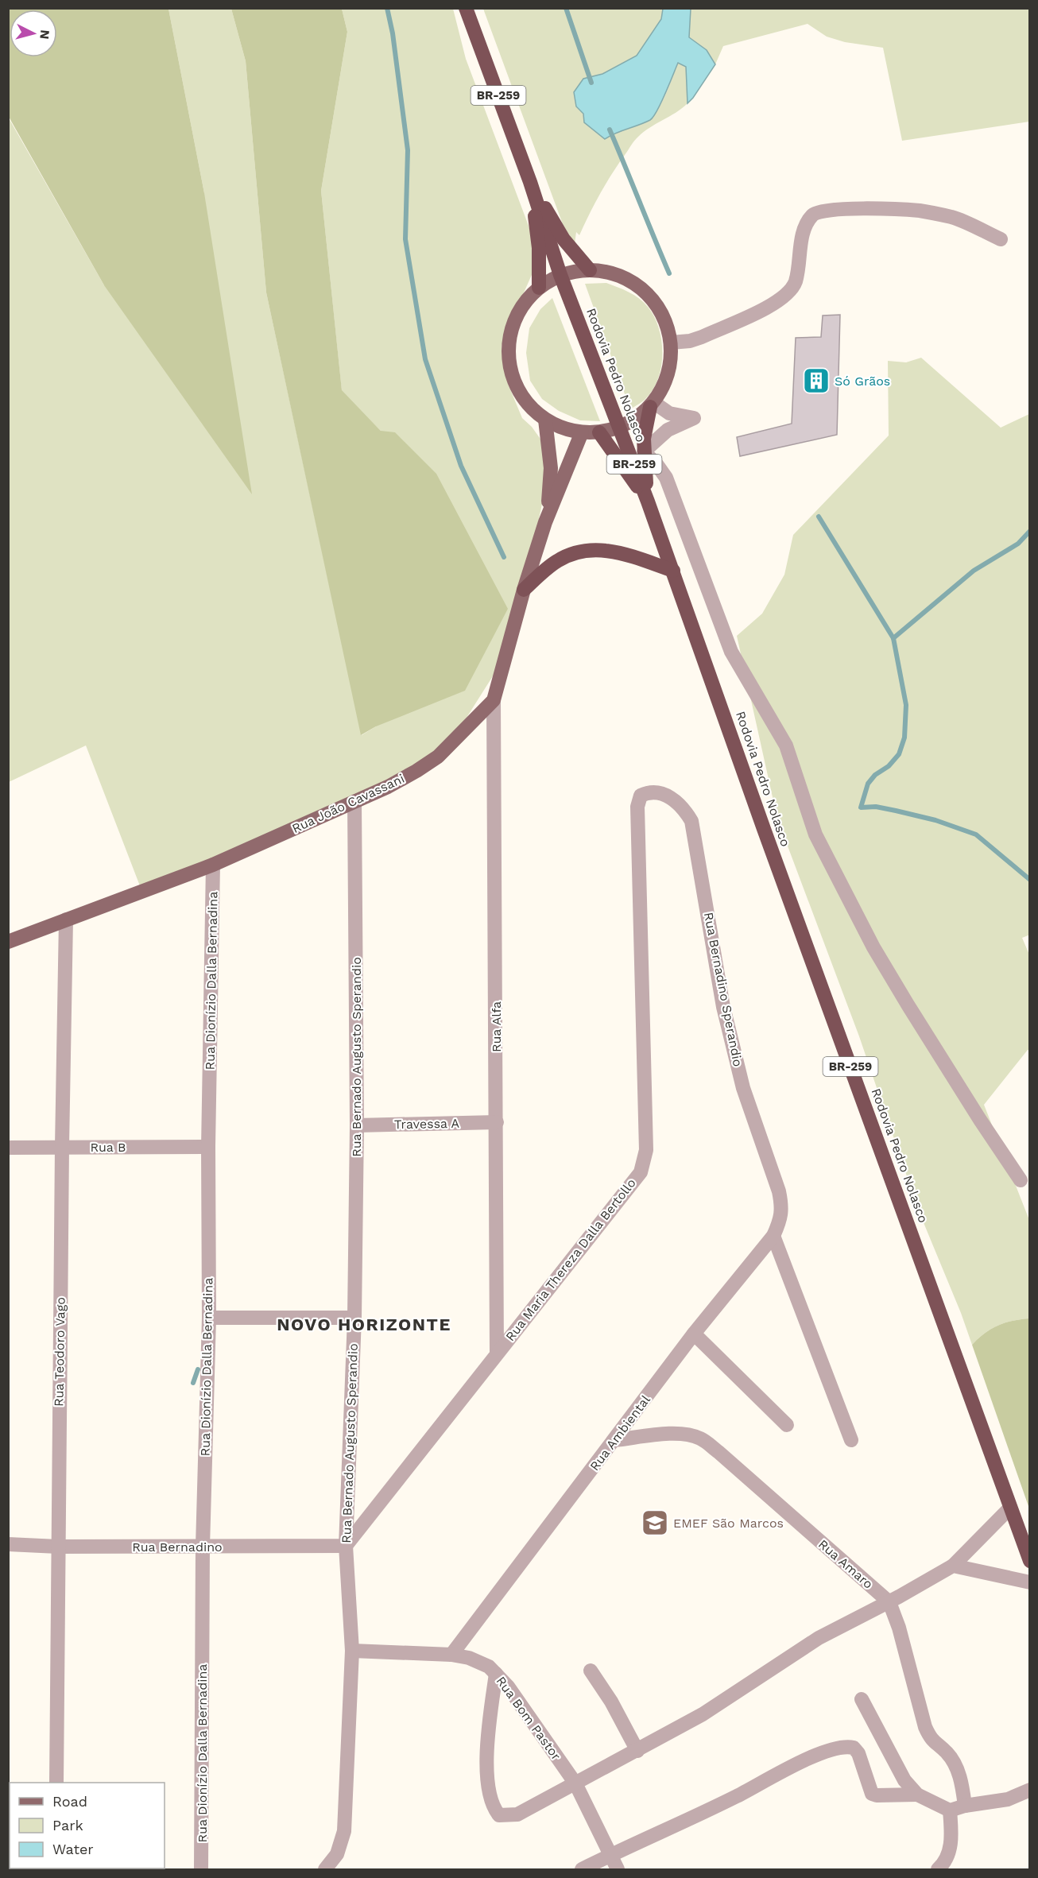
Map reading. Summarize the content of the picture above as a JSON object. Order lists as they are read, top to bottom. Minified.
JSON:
{"streets":{"highway":["BR-259","Rodovia Pedro Nolasco"],"main road":["Rua João Cavassani"],"street":["Rua Dionízio Dalla Bernadina","Rua Bernadino Sperandio","Rua Alfa","Rua Bernado Augusto Sperandio","Travessa A","Rua B","Rua Maria Thereza Dalla Bertollo","Rua Teodoro Vago","Rua Ambiental","Rua Bernadino","Rua Amaro","Rua Bom Pastor"]},"crossings":[["Rua João Cavassani","Rua Dionízio Dalla Bernadina"],["Rua João Cavassani","Rua Alfa"],["Rua João Cavassani","Rua Bernado Augusto Sperandio"],["Rua João Cavassani","Rua Teodoro Vago"],["Rua Dionízio Dalla Bernadina","Rua B"],["Rua Dionízio Dalla Bernadina","Rua Bernadino"],["Rua Bernadino Sperandio","Rua Maria Thereza Dalla Bertollo"],["Rua Bernadino Sperandio","Rua Ambiental"],["Rua Alfa","Travessa A"],["Rua Alfa","Rua Maria Thereza Dalla Bertollo"],["Rua Bernado Augusto Sperandio","Travessa A"],["Rua Bernado Augusto Sperandio","Rua Maria Thereza Dalla Bertollo"],["Rua Bernado Augusto Sperandio","Rua Bernadino"],["Rua Bernado Augusto Sperandio","Rua Bom Pastor"],["Rua B","Rua Teodoro Vago"],["Rua Maria Thereza Dalla Bertollo","Rua Bernadino"],["Rua Teodoro Vago","Rua Bernadino"],["Rua Ambiental","Rua Amaro"],["Rua Ambiental","Rua Bom Pastor"]],"districts":["NOVO HORIZONTE"],"places":{"building":["Só Grãos"],"school or university":["EMEF São Marcos"]},"legend":["Road","Park","Water"],"north":"right"}
